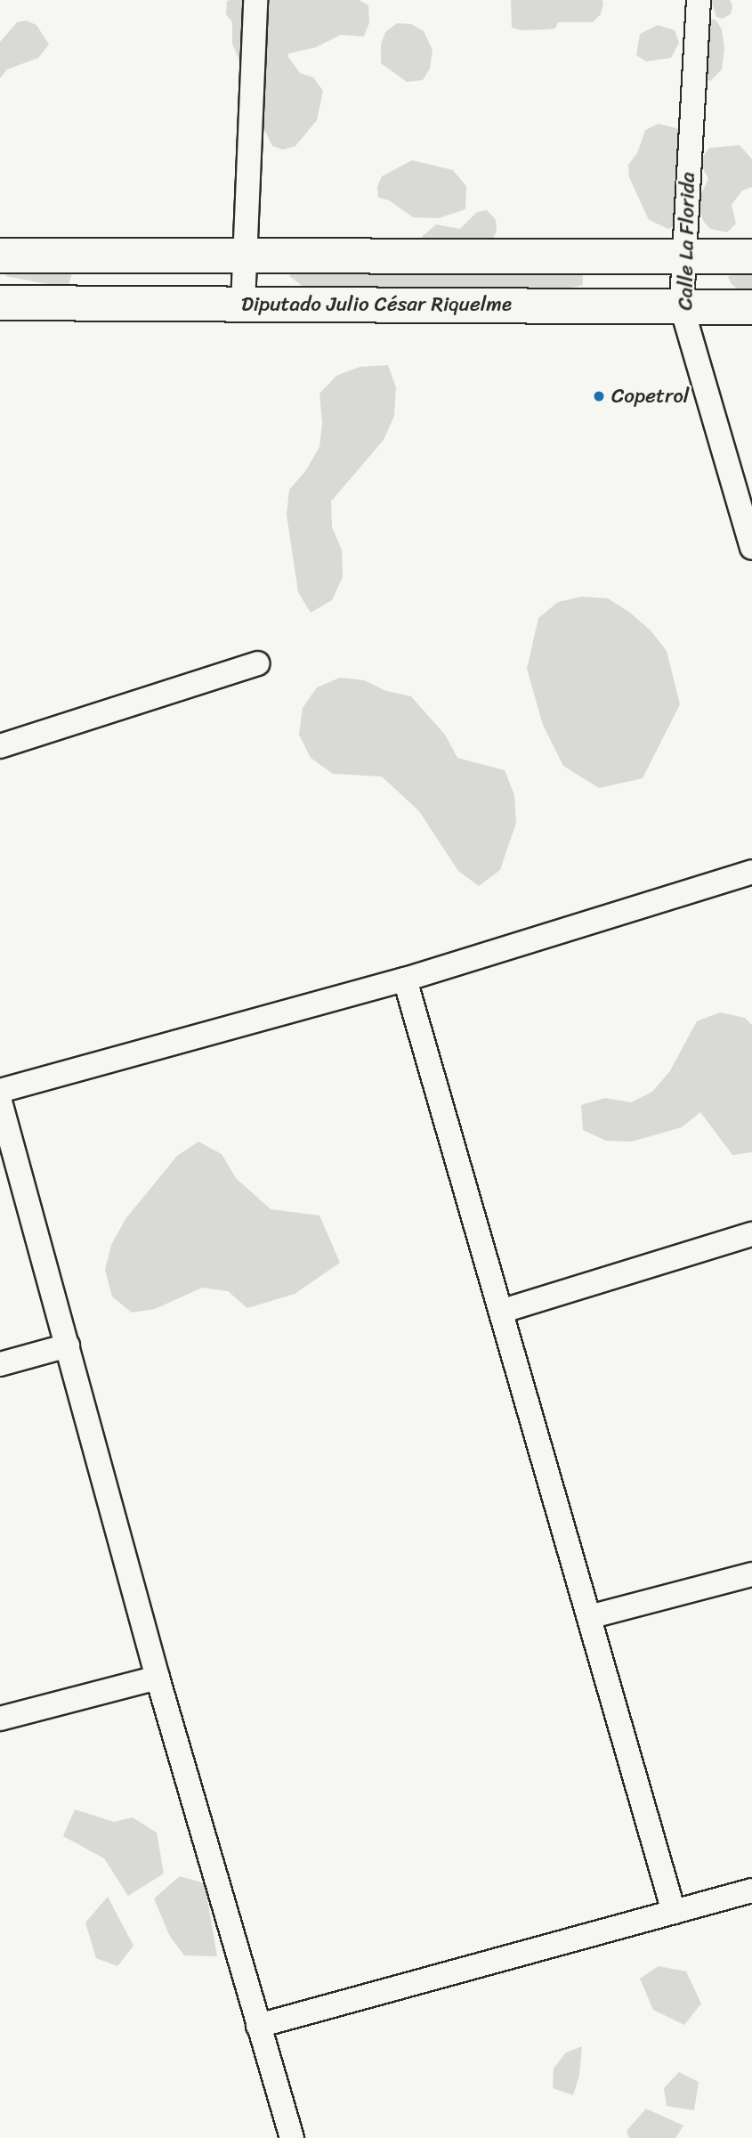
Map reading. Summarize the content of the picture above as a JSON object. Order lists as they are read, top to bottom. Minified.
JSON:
{"streets":{"street":["Calle La Florida","Diputado Julio César Riquelme"]},"crossings":[["Calle La Florida","Diputado Julio César Riquelme"]],"places":["Copetrol"]}
